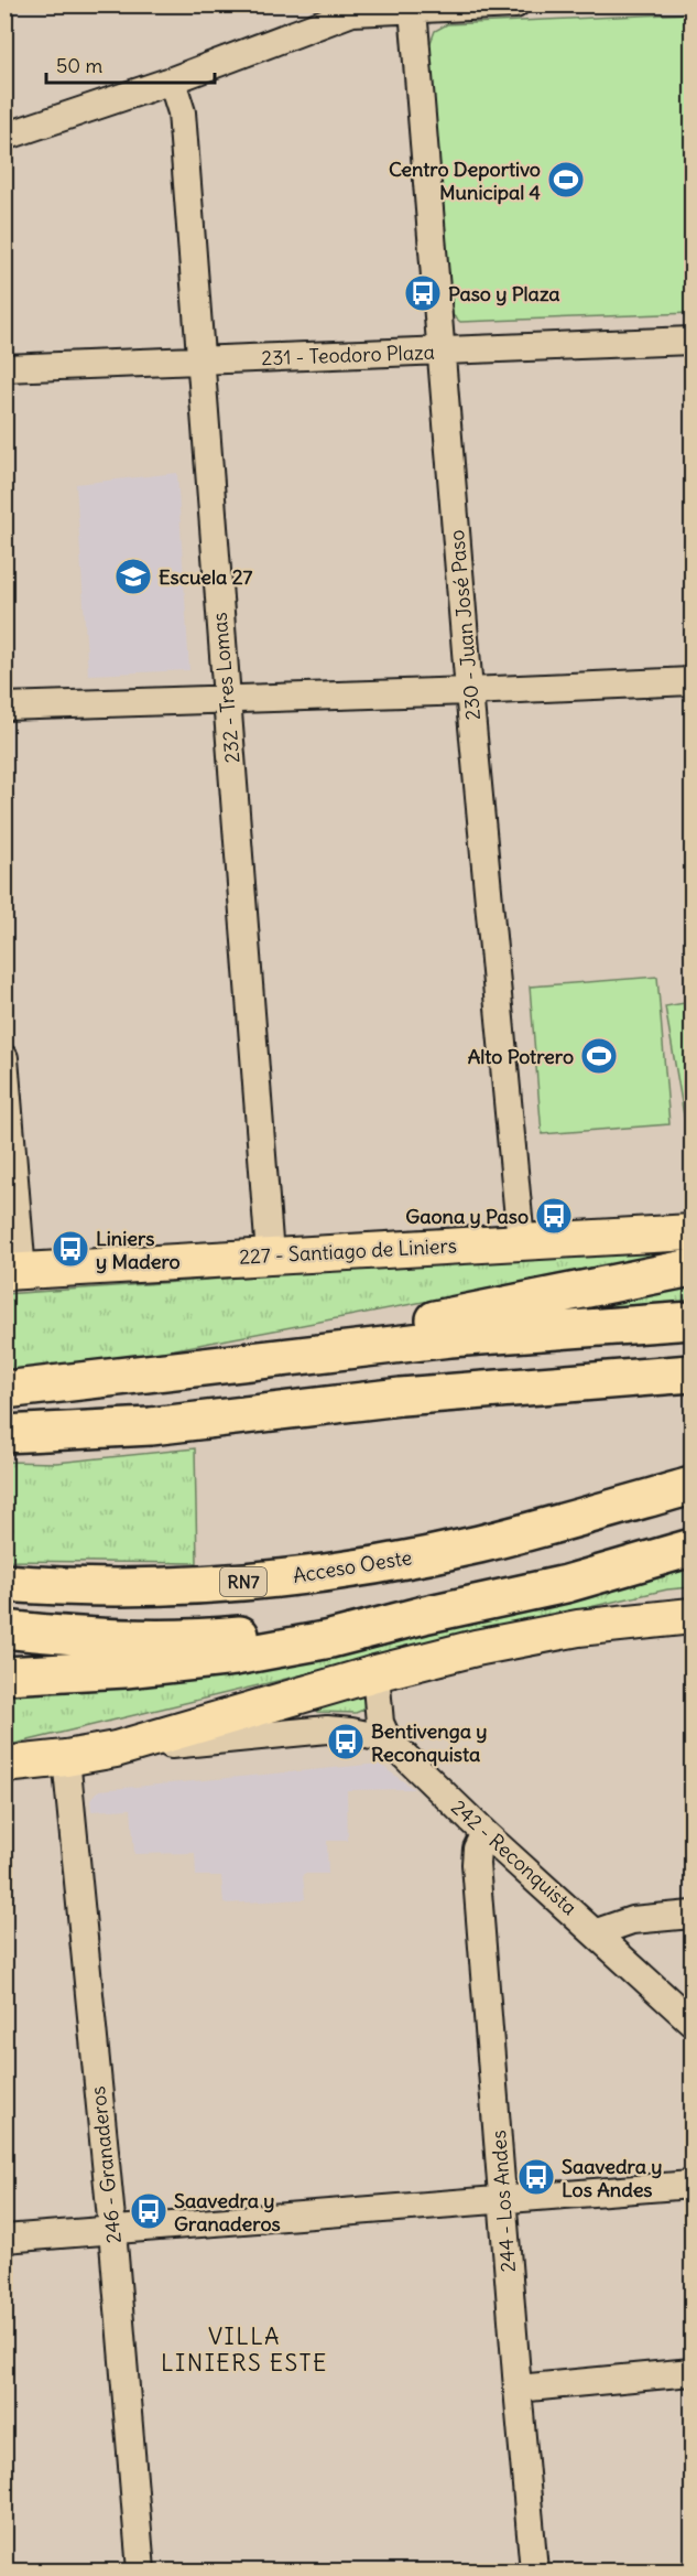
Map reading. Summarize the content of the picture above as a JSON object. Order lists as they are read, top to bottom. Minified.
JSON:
{"streets":{"highway":["Acceso Oeste","RN7"],"main road":["227 - Santiago de Liniers"],"street":["231 - Teodoro Plaza","230 - Juan José Paso","232 - Tres Lomas","242 - Reconquista","246 - Granaderos","244 - Los Andes"]},"crossings":[["231 - Teodoro Plaza","230 - Juan José Paso"],["231 - Teodoro Plaza","232 - Tres Lomas"],["230 - Juan José Paso","227 - Santiago de Liniers"],["232 - Tres Lomas","227 - Santiago de Liniers"],["242 - Reconquista","244 - Los Andes"]],"districts":["VILLA LINIERS ESTE"],"places":{"sports":["Centro Deportivo Municipal 4","Alto Potrero"],"bus stop":["Paso y Plaza","Gaona y Paso","Liniers y Madero","Bentivenga y Reconquista","Saavedra y Los Andes","Saavedra y Granaderos"],"school or university":["Escuela 27"]},"scale_bar":"50 m"}
